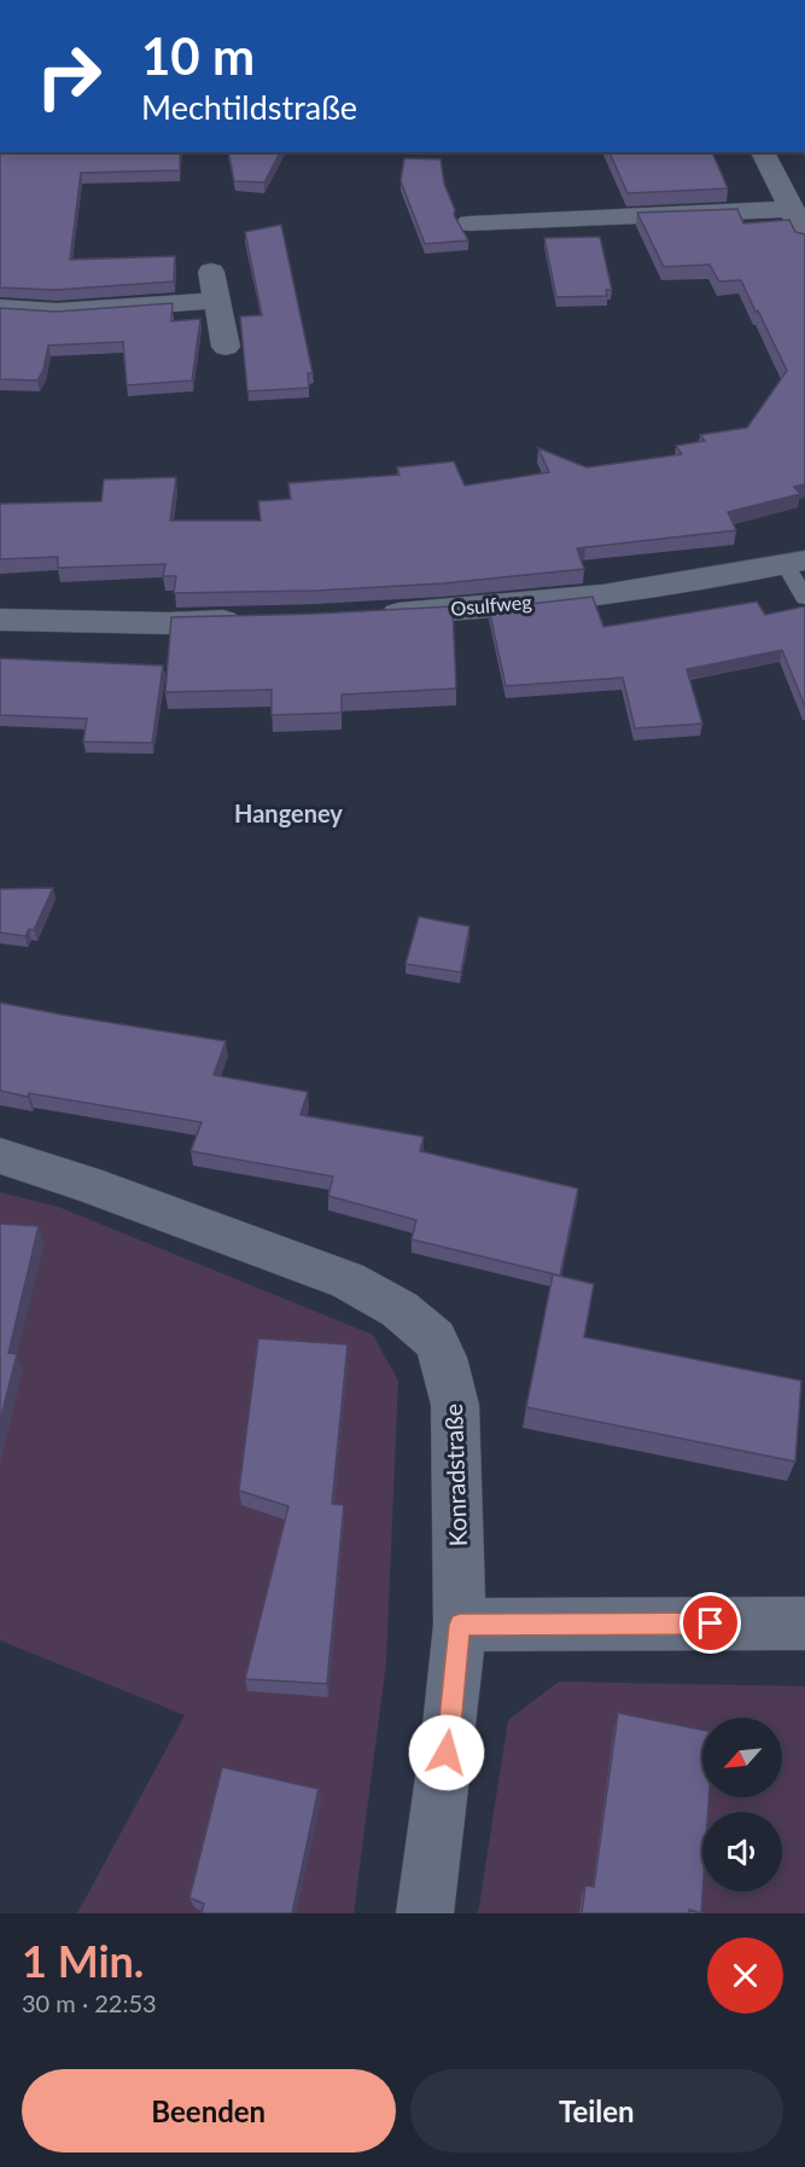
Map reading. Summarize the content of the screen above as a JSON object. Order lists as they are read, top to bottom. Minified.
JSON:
{"streets":{"street":["Osulfweg","Konradstraße"]},"districts":["Hangeney"],"north":"bottom left","page":{"turn":["10 m","Mechtildstraße"],"heading":["1 Min.","30 m · 22:53"],"buttons":["Beenden","Teilen"]}}
